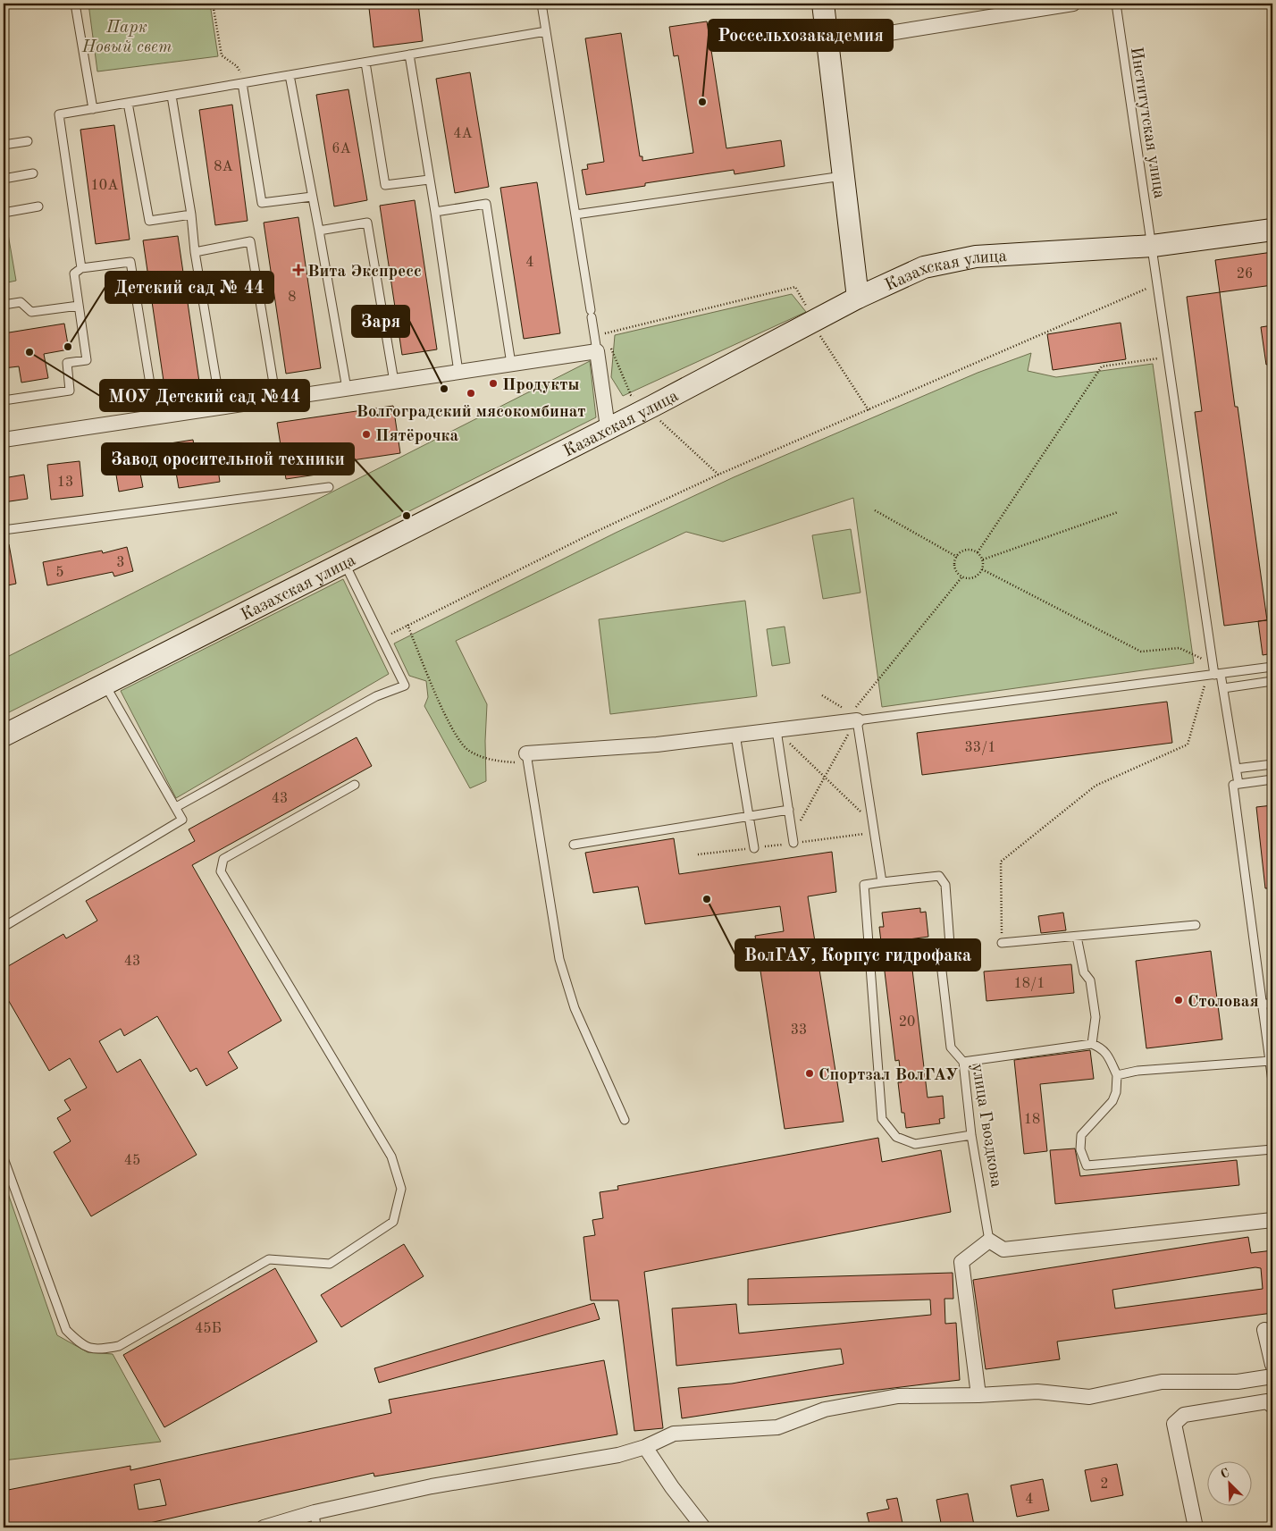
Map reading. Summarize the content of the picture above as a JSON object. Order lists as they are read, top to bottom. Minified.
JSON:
{"streets":{"main road":["Казахская улица"],"lane":["Институтская улица","улица Гвоздкова"]},"crossings":[["Институтская улица","Казахская улица"]],"parks":["Парк Новый свет"],"places":{"other":["Россельхозакадемия","Детский сад № 44","МОУ Детский сад №44","Продукты","Заря","Волгоградский мясокомбинат","Пятёрочка","Завод оросительной техники","ВолГАУ, Корпус гидрофака","Столовая","Спортзал ВолГАУ"],"health":["Вита Экспресс"]},"house_numbers":["4А","6А","8А","10А","4","26","8","13","3","5","33/1","43","43","18/1","20","33","18","45","45Б","2","4"],"north":"top left"}
